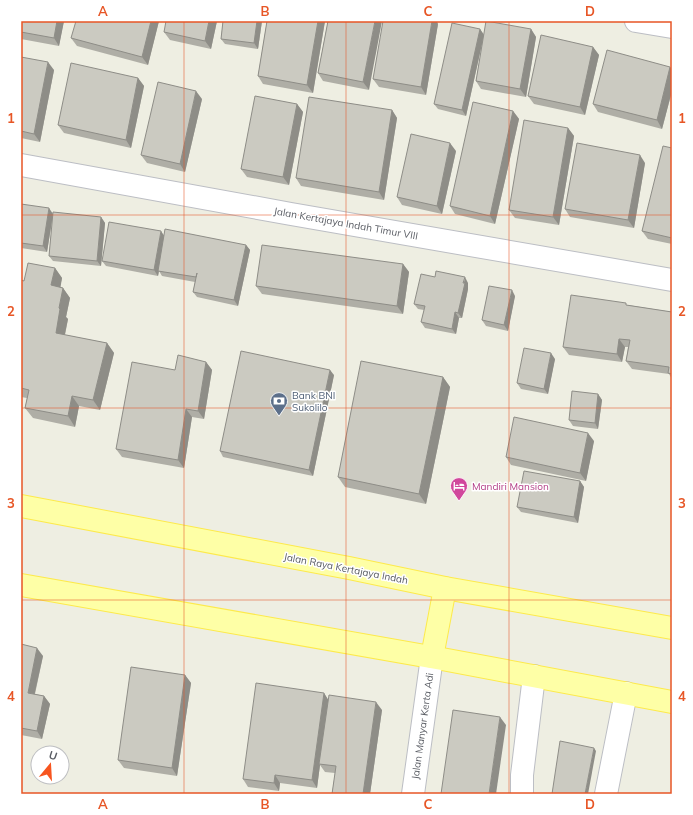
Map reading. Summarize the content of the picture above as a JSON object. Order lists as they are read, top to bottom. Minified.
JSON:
{"streets":{"main road":["Jalan Raya Kertajaya Indah"],"street":["Jalan Kertajaya Indah Timur VIII","Jalan Manyar Kerta Adi"]},"places":{"bank":["Bank BNI Sukolilo"],"hotel":["Mandiri Mansion"]},"north":"top","grid":{"columns":["A","B","C","D"],"rows":["1","2","3","4"]}}
